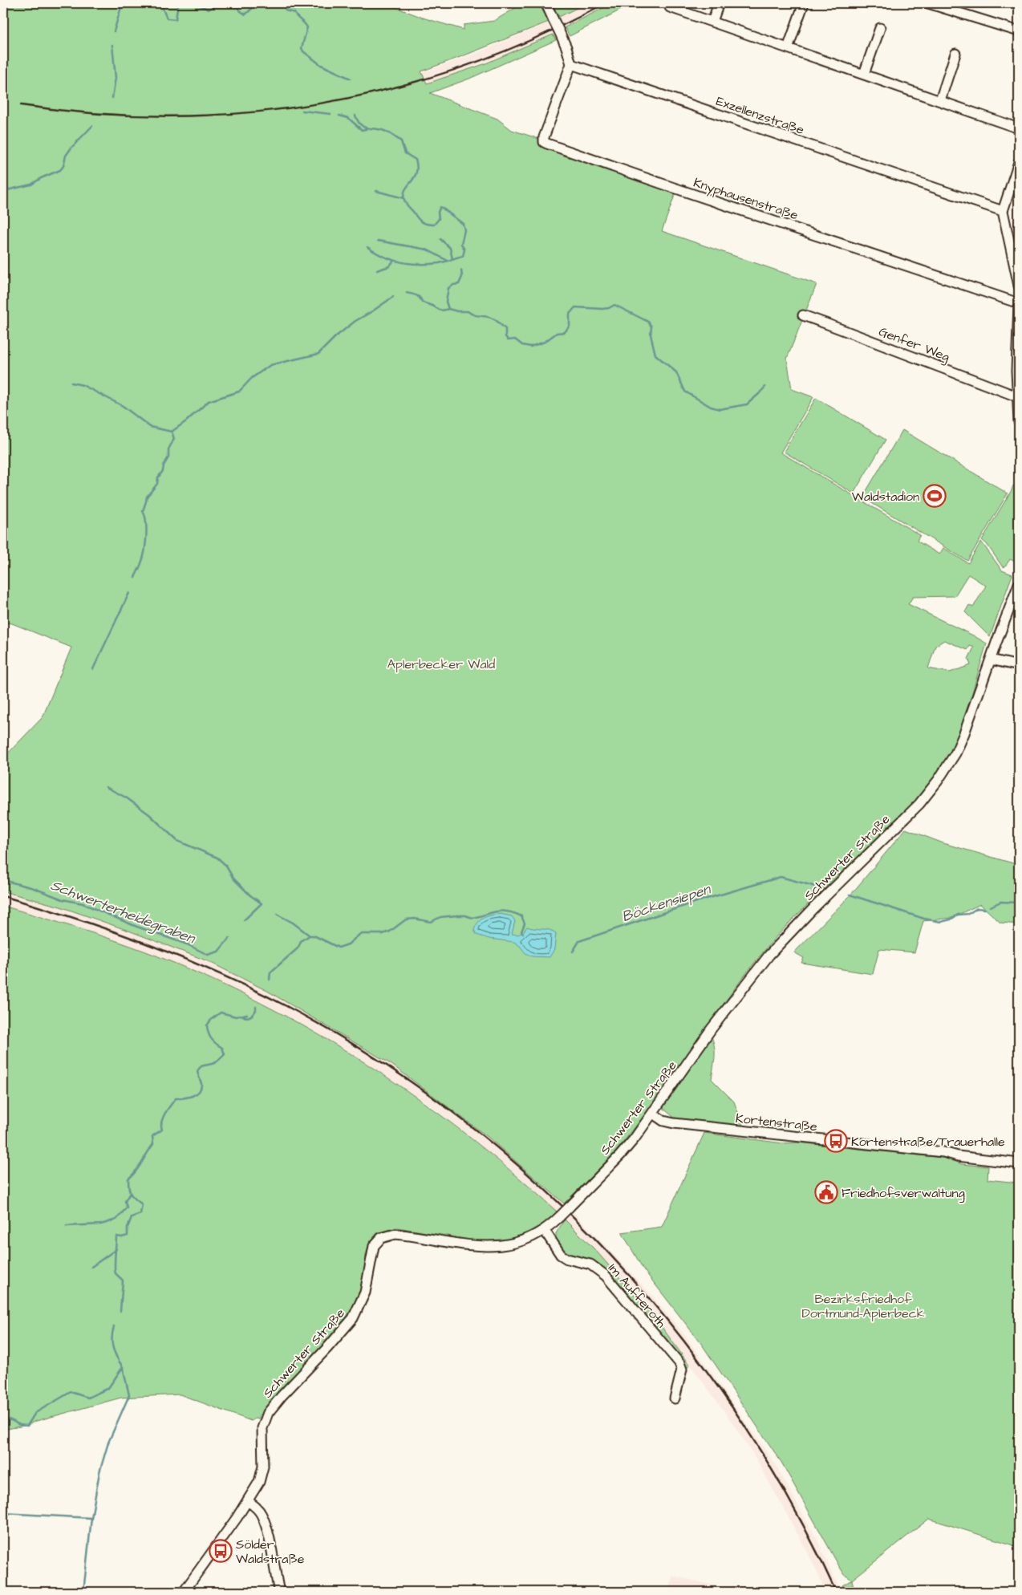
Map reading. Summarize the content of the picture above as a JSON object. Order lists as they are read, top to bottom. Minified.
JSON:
{"streets":{"street":["Exzellenzstraße","Knyphausenstraße","Genfer Weg","Schwerter Straße","Kortenstraße","Im Aufferoth"]},"crossings":[["Exzellenzstraße","Knyphausenstraße"],["Schwerter Straße","Kortenstraße"],["Schwerter Straße","Im Aufferoth"]],"water":["Böckensiepen","Schwerterheidegraben"],"parks":["Aplerbecker Wald","Bezirksfriedhof Dortmund-Aplerbeck"],"places":{"sports":["Waldstadion"],"bus stop":["Kortenstraße/Trauerhalle","Sölder Waldstraße"],"public building":["Friedhofsverwaltung"]}}
